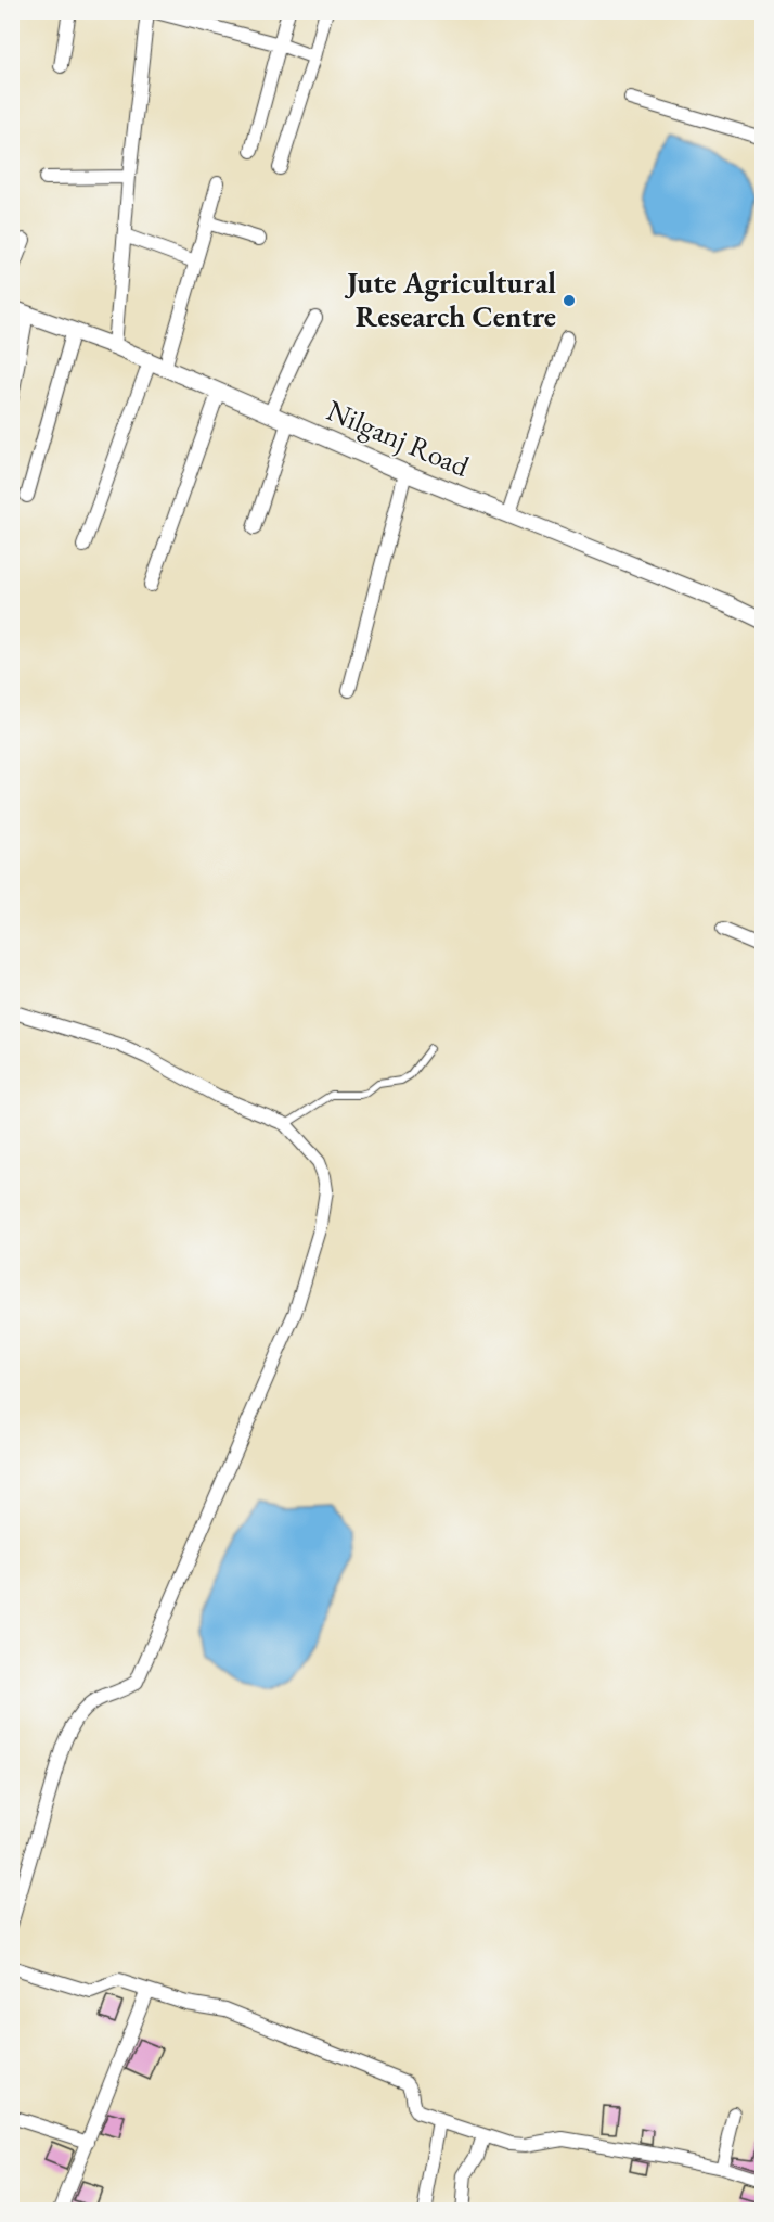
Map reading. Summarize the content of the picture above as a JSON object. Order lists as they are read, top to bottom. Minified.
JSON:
{"streets":{"street":["Nilganj Road"]},"places":["Jute Agricultural Research Centre"]}
